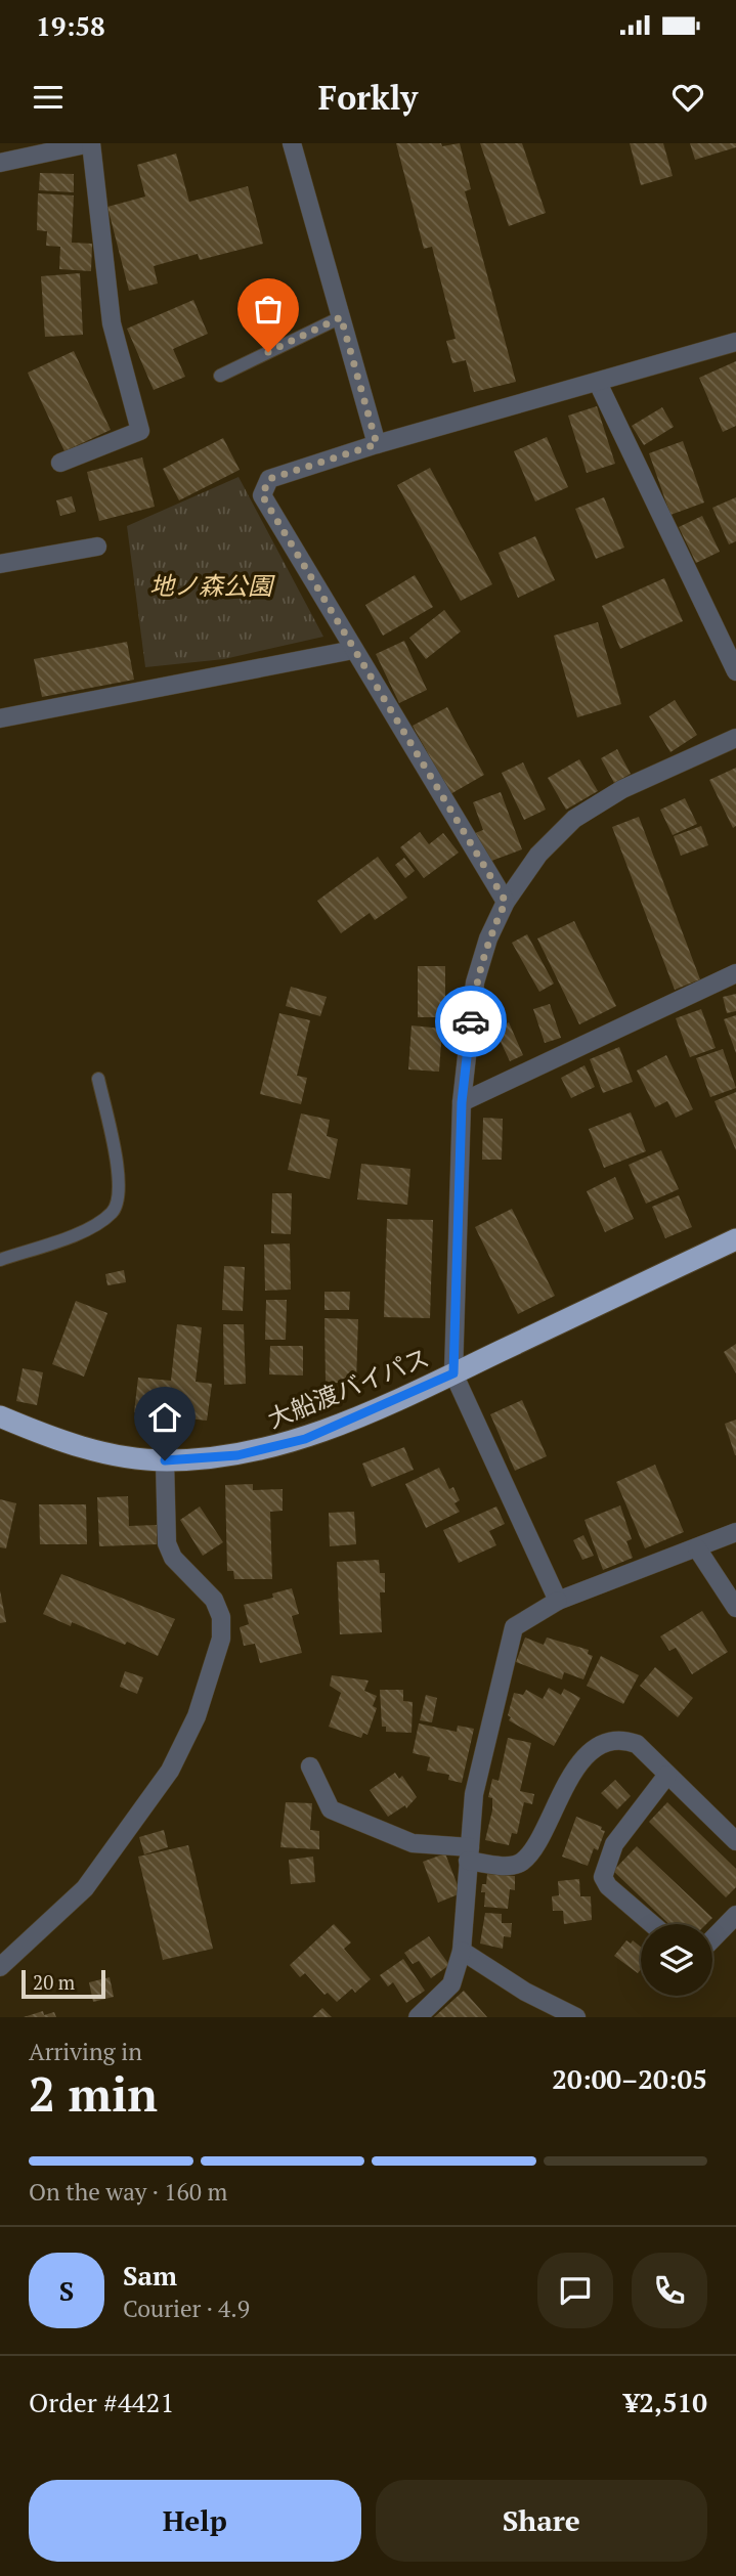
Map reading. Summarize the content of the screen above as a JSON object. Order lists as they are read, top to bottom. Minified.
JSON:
{"streets":{"highway":["大船渡バイパス"]},"parks":["地ノ森公園"],"scale_bar":"20 m","page":{"status":"19:58","header":"Forkly","scale":"20 m","heading":["2 min","Arriving in","20:00–20:05"],"panel":["Sam","Courier · 4.9","Order #4421","¥2,510"],"bar":"On the way · 160 m","round":"S","buttons":["Help","Share"]}}
